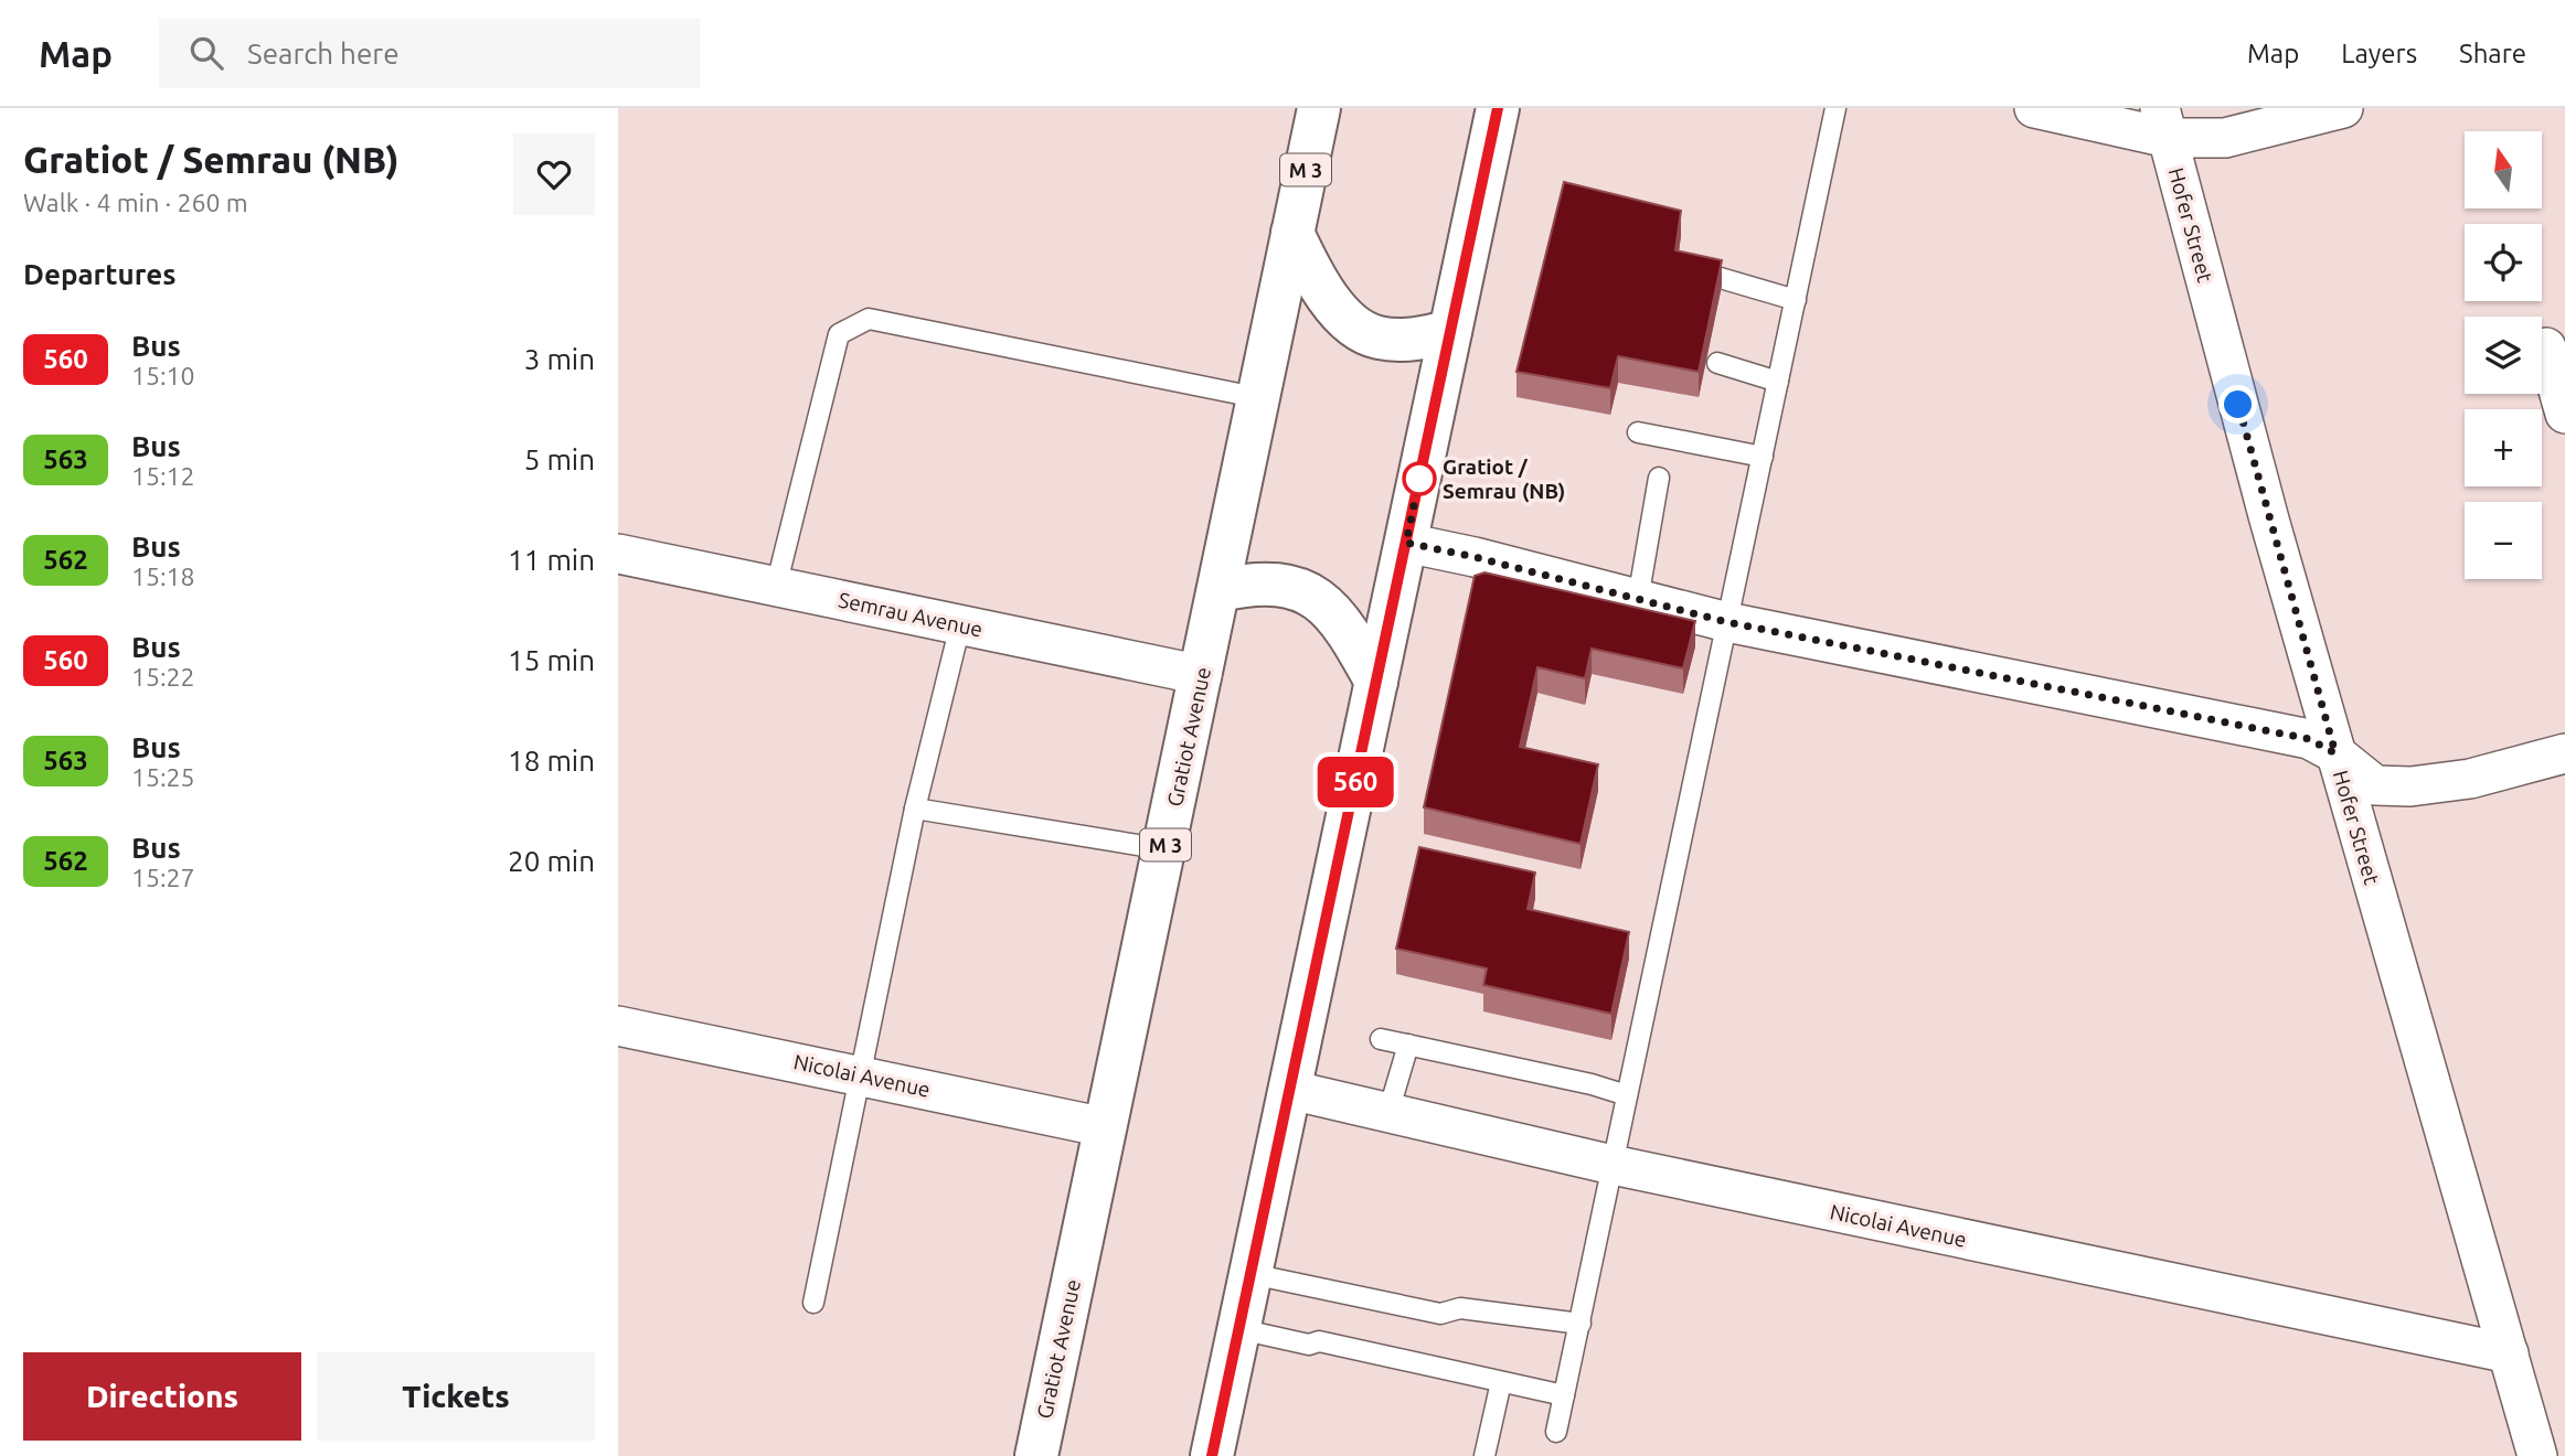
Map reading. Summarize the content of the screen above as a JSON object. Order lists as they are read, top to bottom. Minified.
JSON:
{"streets":{"main road":["M 3","Gratiot Avenue"],"street":["Hofer Street","Semrau Avenue","Nicolai Avenue"]},"crossings":[["Hofer Street","Nicolai Avenue"],["Semrau Avenue","Gratiot Avenue"],["Gratiot Avenue","Nicolai Avenue"]],"places":["Gratiot / Semrau (NB)"],"lines":["bus line 560"],"north":"top","page":{"header":"Map","search":"Search here","nav":["Map","Layers","Share"],"heading":[["Gratiot / Semrau (NB)","Walk · 4 min · 260 m"],"Departures"],"on_map":"560","map_buttons":["+","−"],"list":[{"mark":"560","name":"Bus","note":"15:10","value":"3 min"},{"mark":"563","name":"Bus","note":"15:12","value":"5 min"},{"mark":"562","name":"Bus","note":"15:18","value":"11 min"},{"mark":"560","name":"Bus","note":"15:22","value":"15 min"},{"mark":"563","name":"Bus","note":"15:25","value":"18 min"},{"mark":"562","name":"Bus","note":"15:27","value":"20 min"}],"buttons":["Directions","Tickets"]}}
